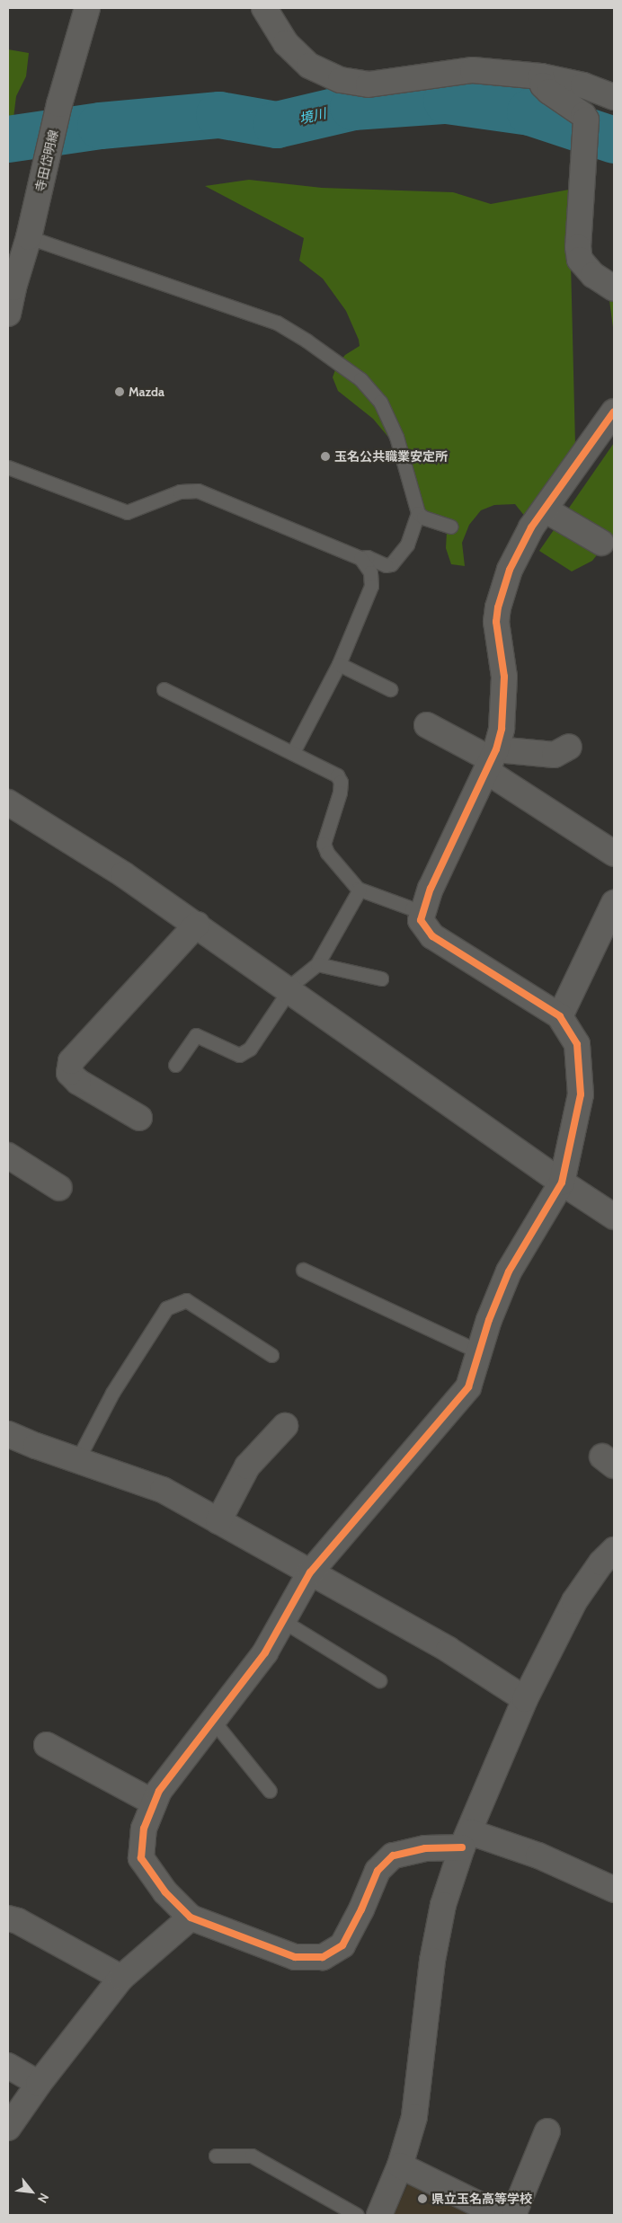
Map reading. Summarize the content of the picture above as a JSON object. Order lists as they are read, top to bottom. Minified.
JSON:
{"streets":{"street":["寺田岱明線"]},"water":["境川"],"places":["Mazda","玉名公共職業安定所","県立玉名高等学校"],"north":"bottom right"}
